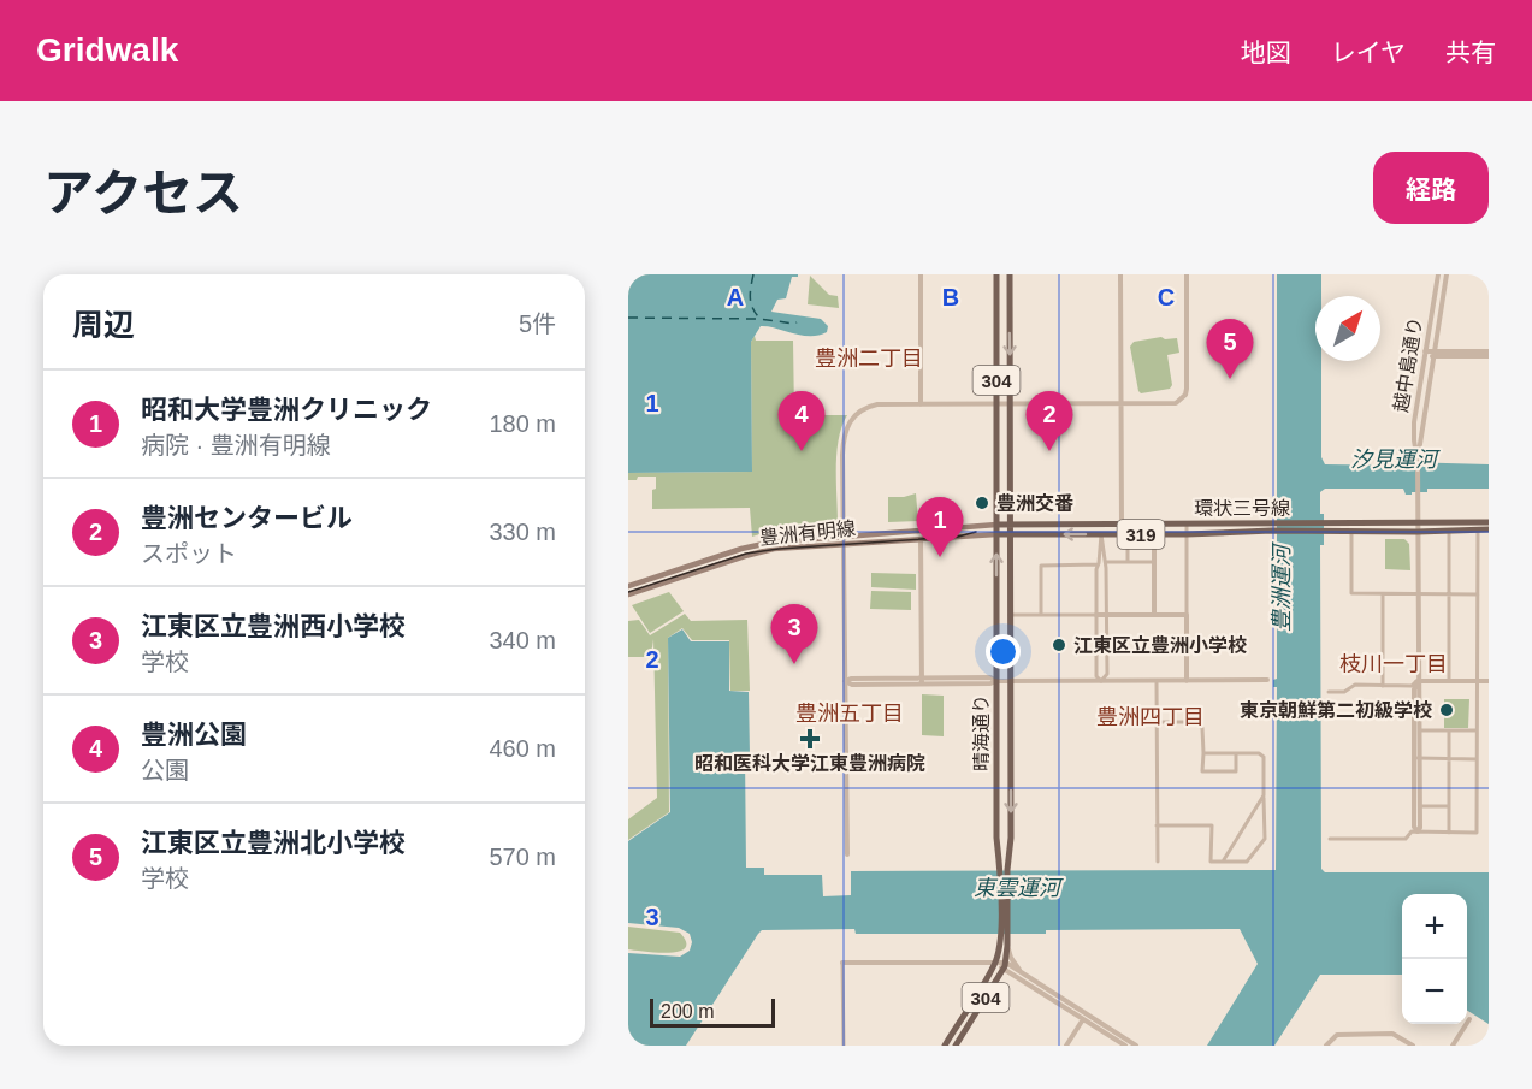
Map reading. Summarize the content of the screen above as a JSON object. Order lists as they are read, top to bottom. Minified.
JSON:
{"streets":{"main road":["304","環状三号線","豊洲有明線","319","晴海通り"],"street":["越中島通り"]},"crossings":[["越中島通り","環状三号線"],["環状三号線","豊洲有明線"],["環状三号線","晴海通り"],["豊洲有明線","晴海通り"]],"districts":["豊洲二丁目","枝川一丁目","豊洲五丁目","豊洲四丁目"],"water":["汐見運河","豊洲運河","東雲運河"],"places":{"other":["豊洲交番","江東区立豊洲小学校","東京朝鮮第二初級学校"],"health":["昭和医科大学江東豊洲病院"]},"scale_bar":"200 m","north":"top right","page":{"header":"Gridwalk","nav":["地図","レイヤ","共有"],"title":"アクセス","buttons":"経路","heading":["周辺","5件"],"pins":["5","2","4","1","3"],"list":[{"mark":"1","name":"昭和大学豊洲クリニック","note":"病院 · 豊洲有明線","value":"180 m"},{"mark":"2","name":"豊洲センタービル","note":"スポット","value":"330 m"},{"mark":"3","name":"江東区立豊洲西小学校","note":"学校","value":"340 m"},{"mark":"4","name":"豊洲公園","note":"公園","value":"460 m"},{"mark":"5","name":"江東区立豊洲北小学校","note":"学校","value":"570 m"}],"map_buttons":["+","−"],"scale":"200 m"},"grid":{"columns":["A","B","C"],"rows":["1","2","3"]}}
